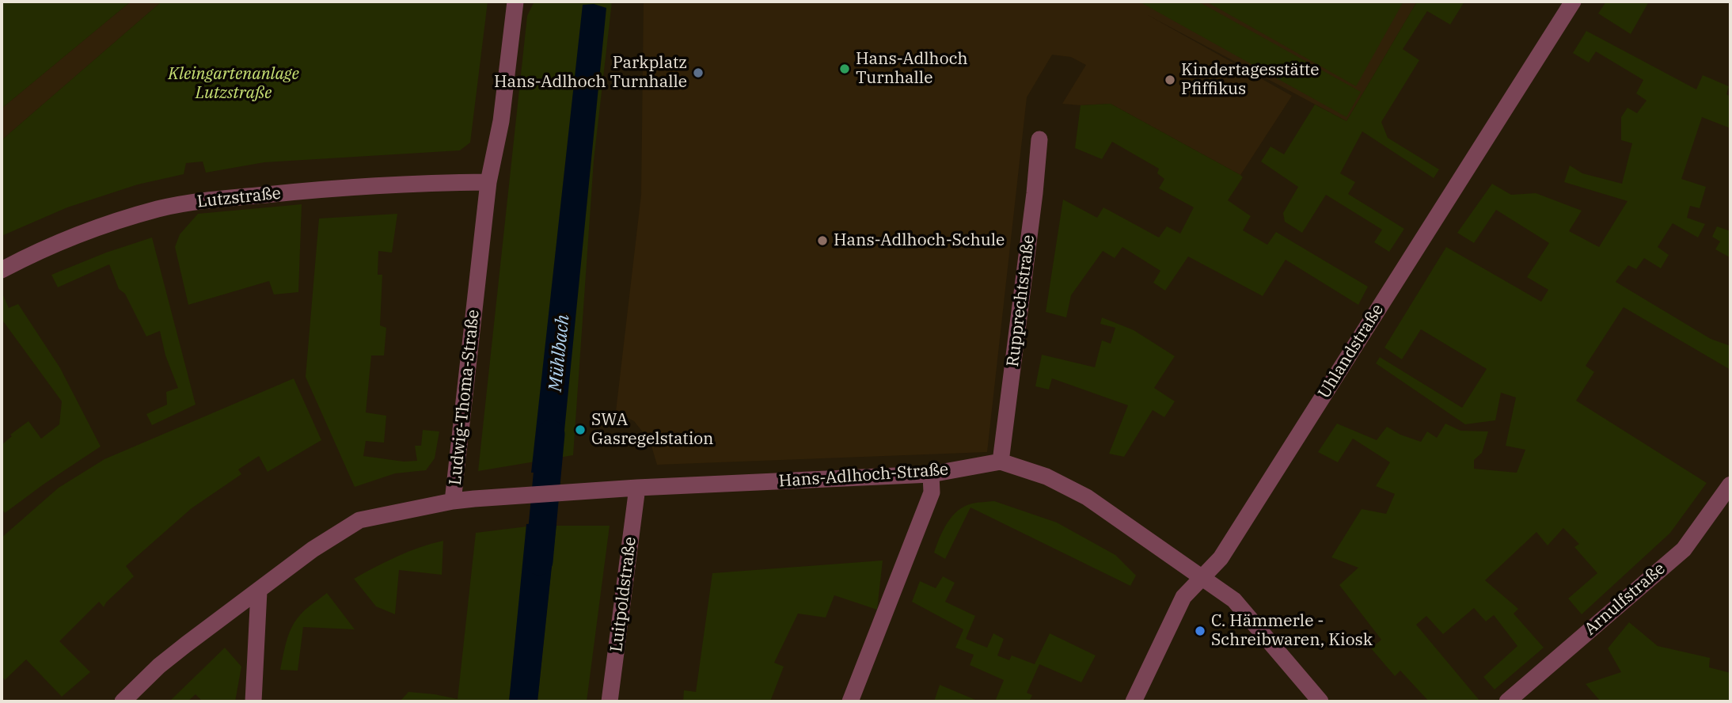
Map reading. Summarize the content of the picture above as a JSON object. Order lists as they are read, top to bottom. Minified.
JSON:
{"streets":{"street":["Lutzstraße","Rupprechtstraße","Uhlandstraße","Ludwig-Thoma-Straße","Hans-Adlhoch-Straße","Luitpoldstraße","Arnulfstraße"]},"crossings":[["Lutzstraße","Ludwig-Thoma-Straße"],["Rupprechtstraße","Hans-Adlhoch-Straße"],["Uhlandstraße","Hans-Adlhoch-Straße"],["Ludwig-Thoma-Straße","Hans-Adlhoch-Straße"],["Hans-Adlhoch-Straße","Luitpoldstraße"]],"water":["Mühlbach"],"parks":["Kleingartenanlage Lutzstraße"],"places":["Hans-Adlhoch Turnhalle","Parkplatz Hans-Adlhoch Turnhalle","Kindertagesstätte Pfiffikus","Hans-Adlhoch-Schule","SWA Gasregelstation","C. Hämmerle - Schreibwaren, Kiosk"]}
